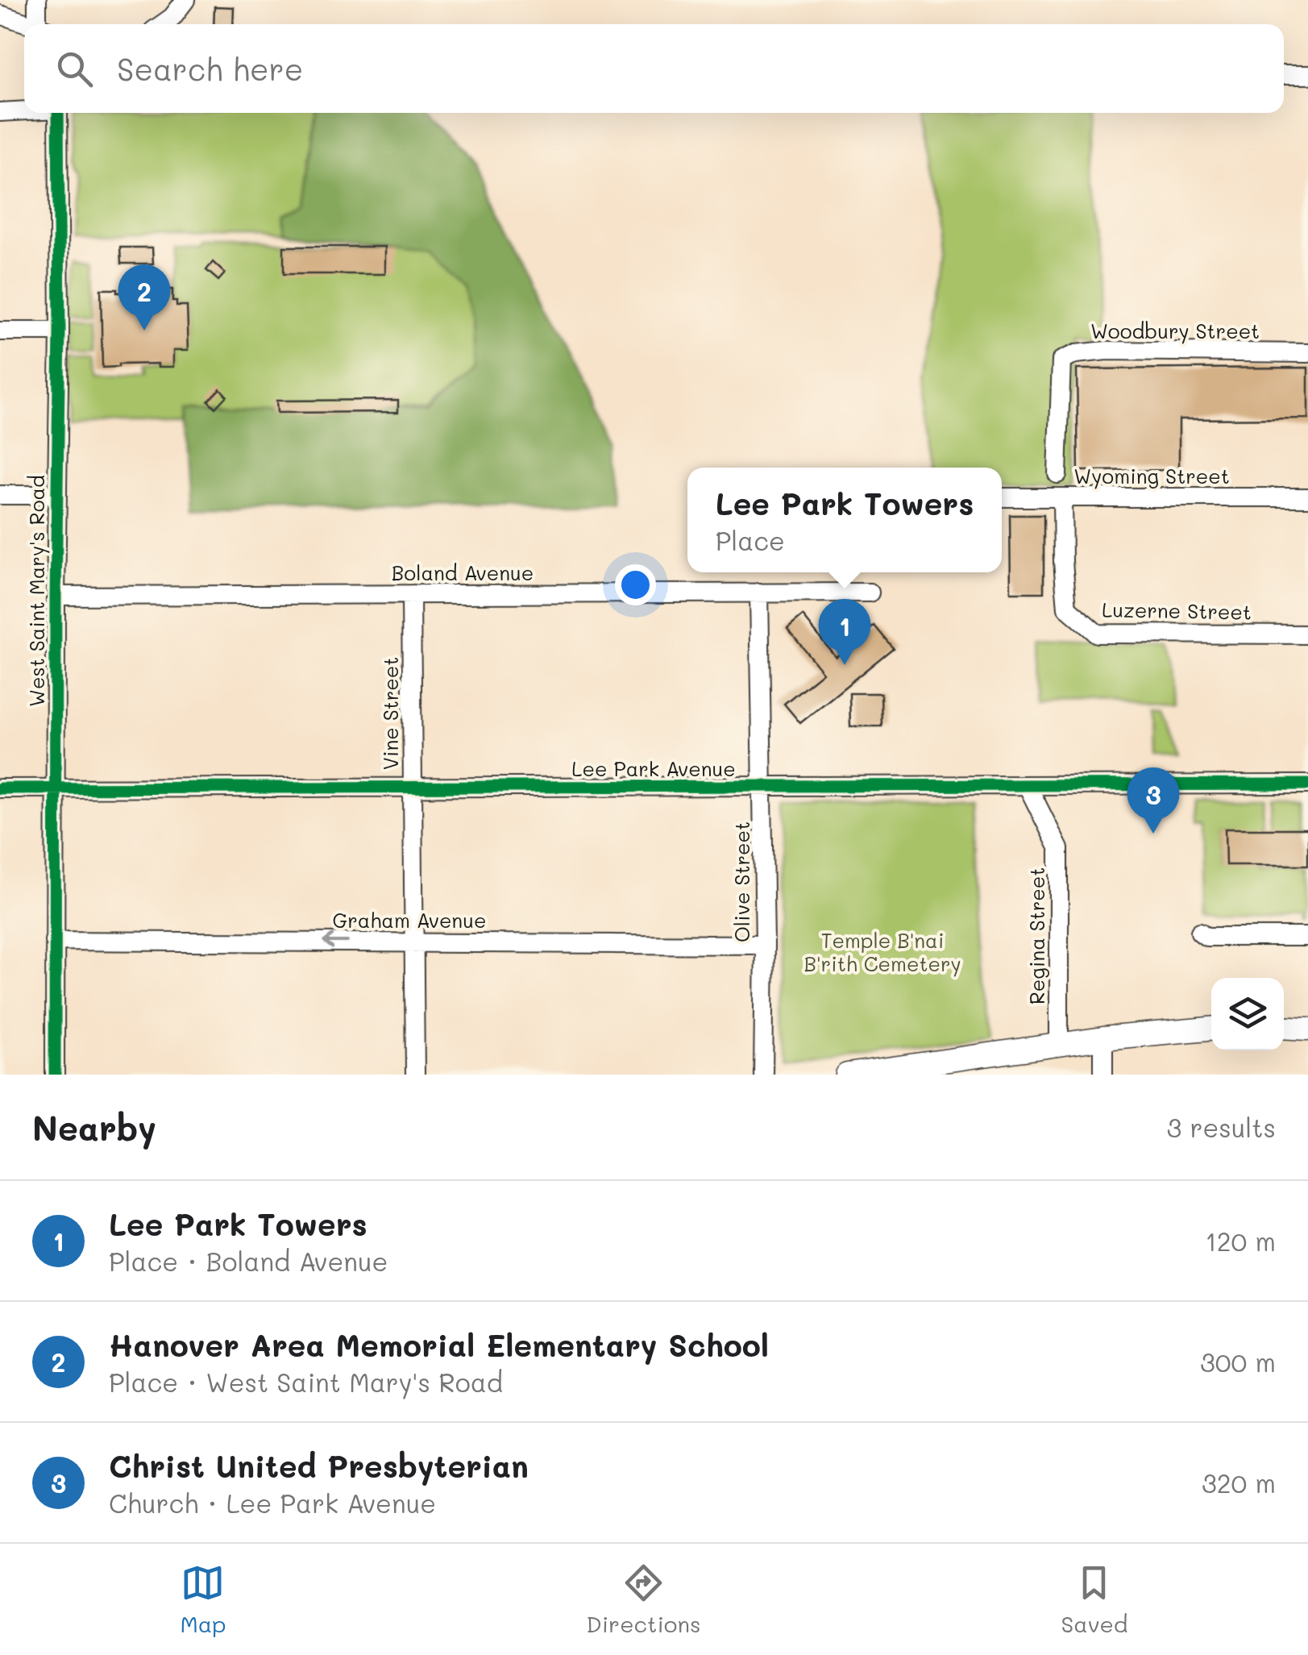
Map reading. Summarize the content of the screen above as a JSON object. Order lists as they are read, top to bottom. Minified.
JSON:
{"streets":{"street":["Woodbury Street","Wyoming Street","Boland Avenue","West Saint Mary's Road","Luzerne Street","Vine Street","Lee Park Avenue","Olive Street","Graham Avenue","Regina Street"]},"crossings":[["Wyoming Street","Luzerne Street"],["Boland Avenue","West Saint Mary's Road"],["Boland Avenue","Vine Street"],["Boland Avenue","Olive Street"],["West Saint Mary's Road","Lee Park Avenue"],["West Saint Mary's Road","Graham Avenue"],["Vine Street","Lee Park Avenue"],["Vine Street","Graham Avenue"],["Lee Park Avenue","Olive Street"],["Lee Park Avenue","Regina Street"],["Olive Street","Graham Avenue"]],"one_way":["Graham Avenue"],"parks":["Temple B'nai B'rith Cemetery"],"page":{"search":"Search here","pins":["2","1","3"],"popup":["Lee Park Towers","Place"],"heading":["Nearby","3 results"],"list":[{"mark":"1","name":"Lee Park Towers","note":"Place · Boland Avenue","value":"120 m"},{"mark":"2","name":"Hanover Area Memorial Elementary School","note":"Place · West Saint Mary's Road","value":"300 m"},{"mark":"3","name":"Christ United Presbyterian","note":"Church · Lee Park Avenue","value":"320 m"}],"nav":["Map","Directions","Saved"]}}
